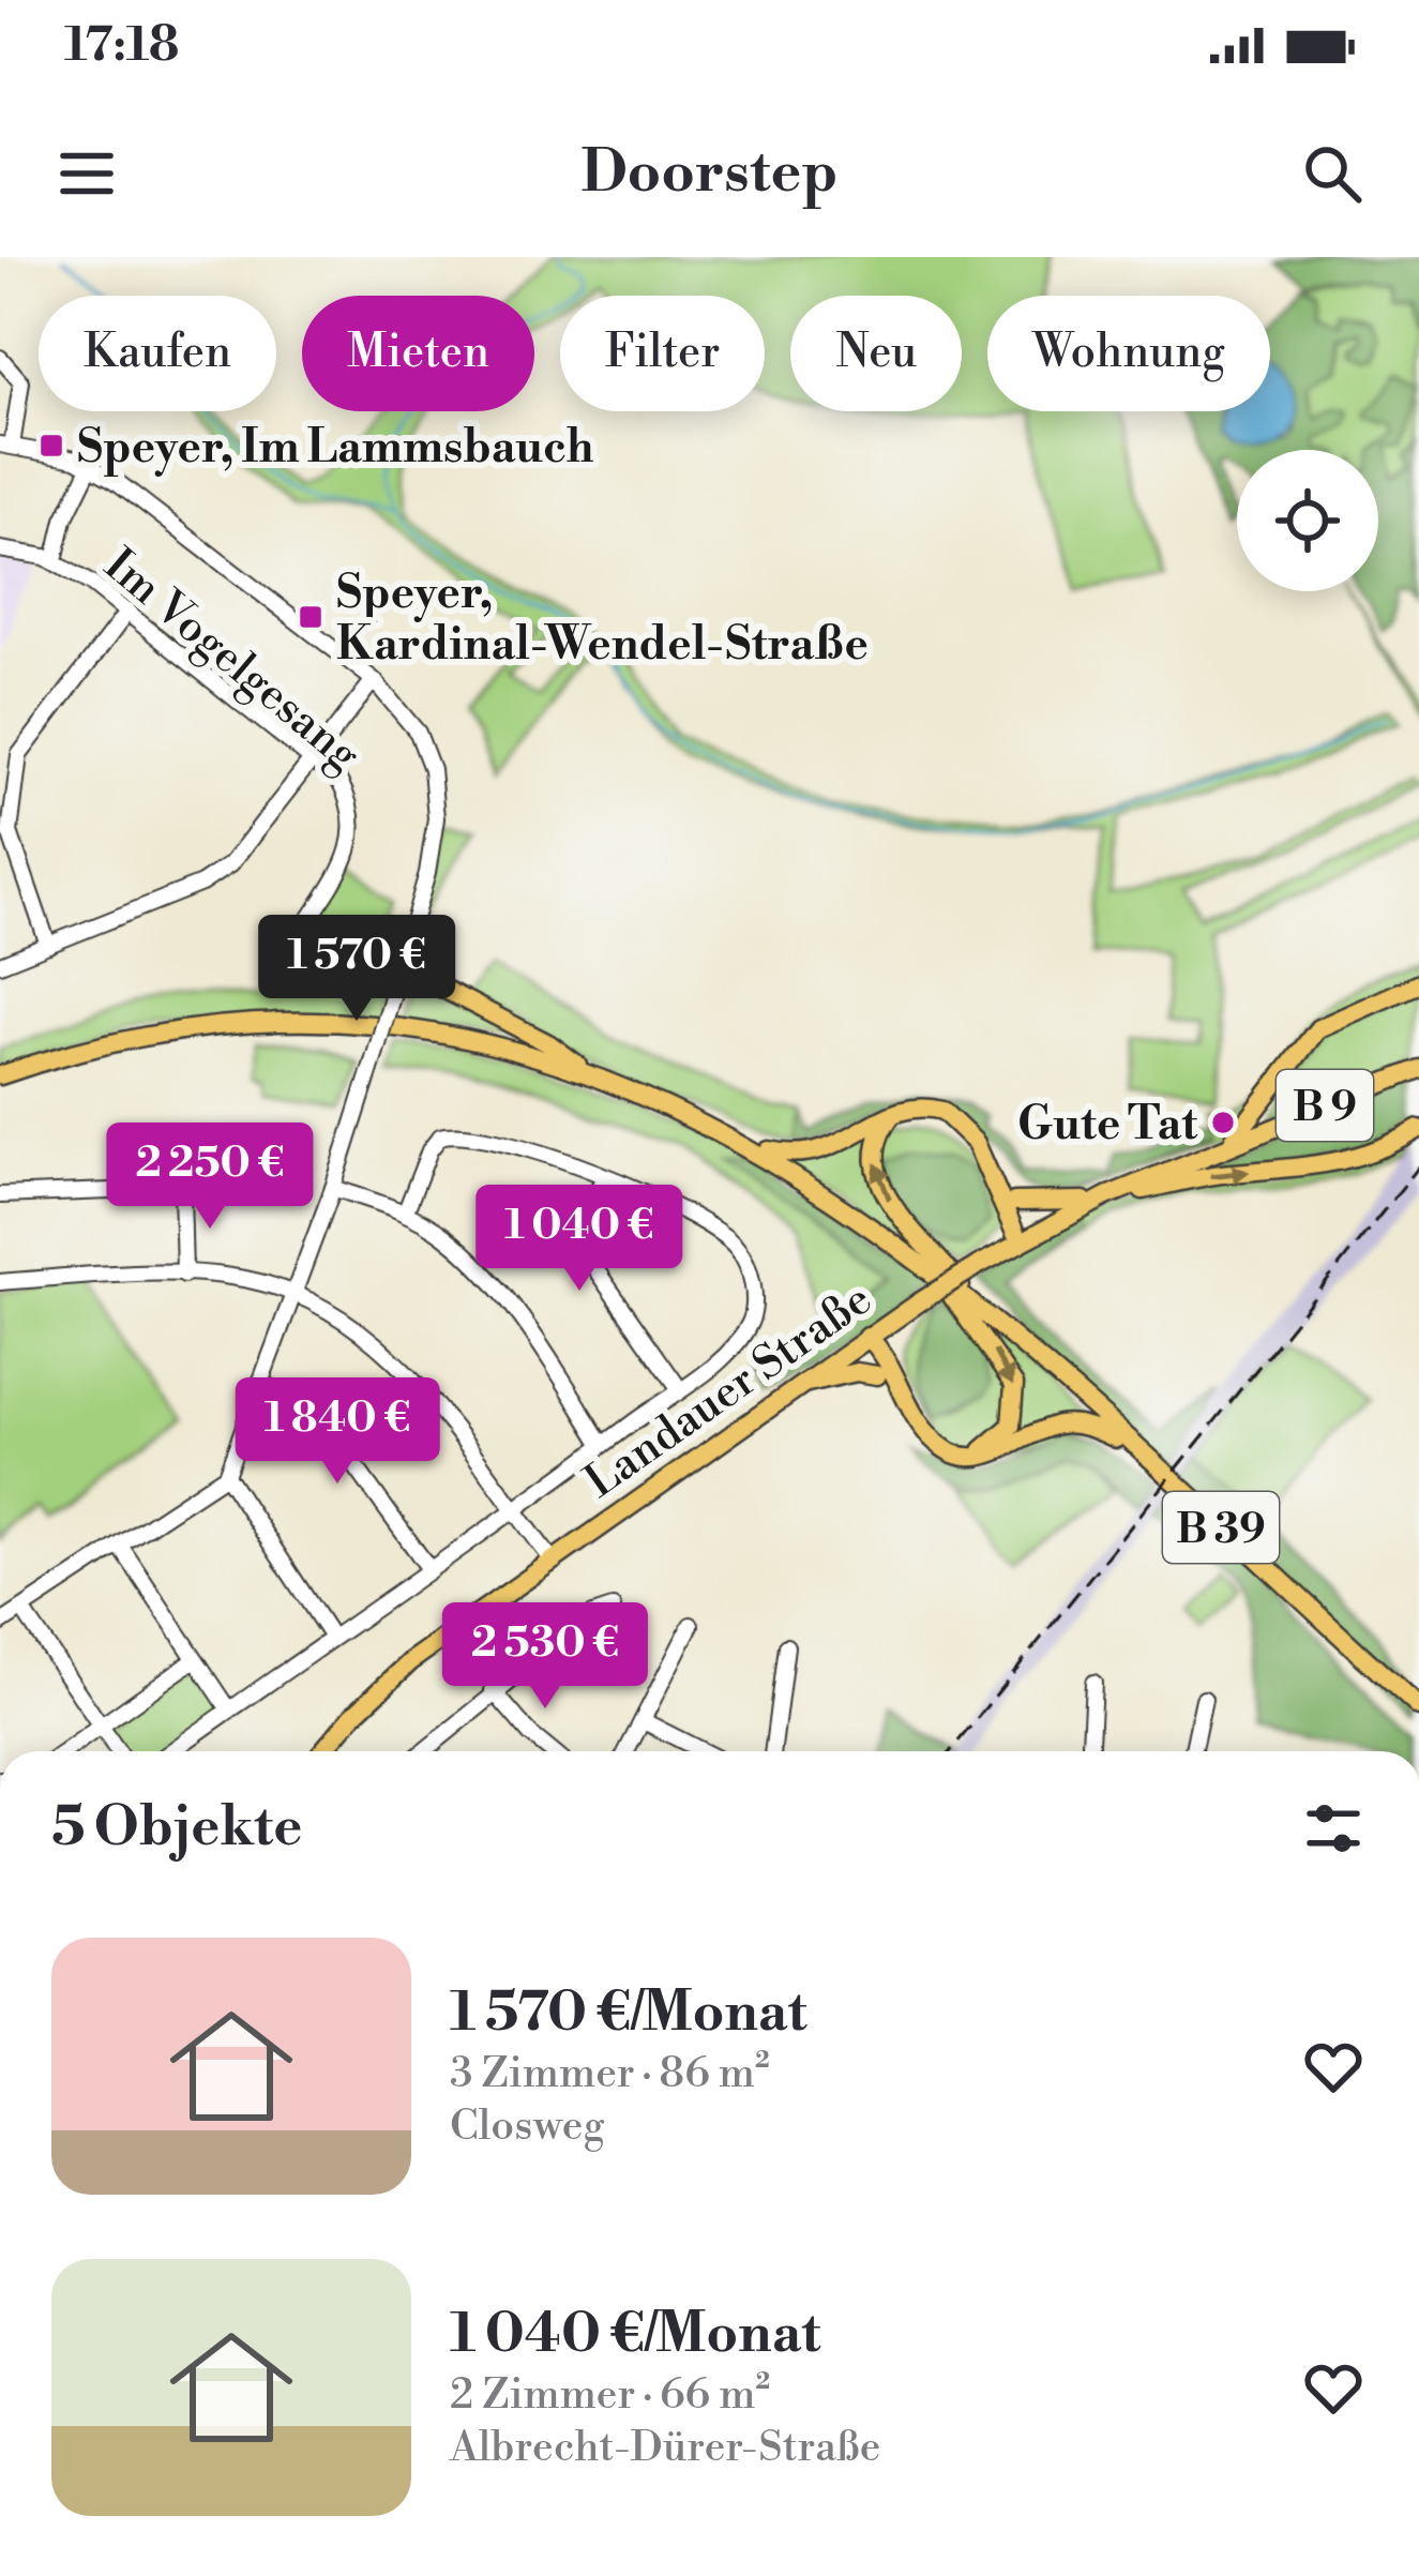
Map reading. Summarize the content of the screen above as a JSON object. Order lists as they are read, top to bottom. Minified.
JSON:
{"streets":{"main road":["B 9","Landauer Straße","B 39"],"street":["Im Vogelgesang"]},"crossings":[["B 9","Landauer Straße"]],"places":{"transit":["Speyer, Im Lammsbauch","Speyer, Kardinal-Wendel-Straße"],"other":["Gute Tat"]},"page":{"status":"17:18","header":"Doorstep","chip":["Kaufen","Mieten","Filter","Neu","Wohnung"],"price":["1 570 €","2 250 €","1 040 €","1 840 €","2 530 €"],"heading":"5 Objekte","list":[{"name":"1 570 €/Monat","note":"3 Zimmer · 86 m² · Closweg"},{"name":"1 040 €/Monat","note":"2 Zimmer · 66 m² · Albrecht-Dürer-Straße"}]}}
